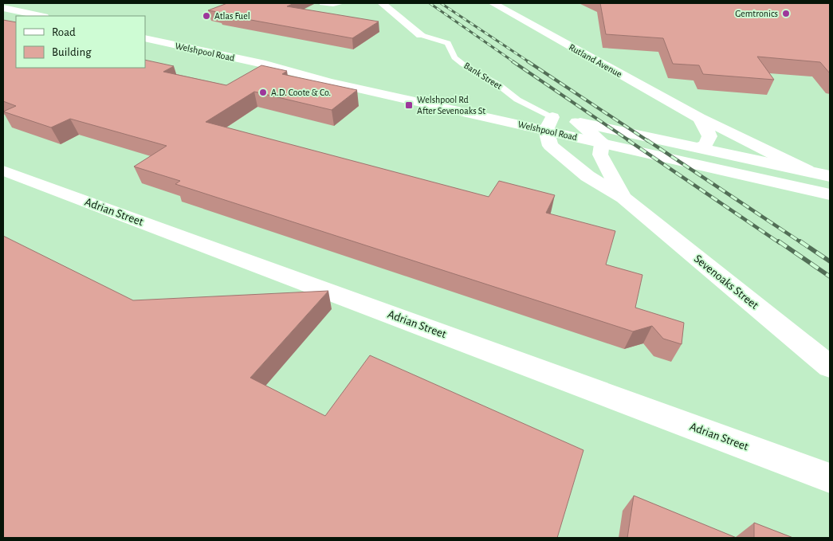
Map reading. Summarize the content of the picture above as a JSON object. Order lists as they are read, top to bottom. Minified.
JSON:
{"streets":{"main road":["Welshpool Road","Rutland Avenue","Bank Street","Adrian Street","Sevenoaks Street"]},"crossings":[["Welshpool Road","Rutland Avenue"],["Welshpool Road","Bank Street"],["Welshpool Road","Sevenoaks Street"],["Bank Street","Sevenoaks Street"]],"places":{"other":["Gemtronics","Atlas Fuel","A.D. Coote & Co."],"transit":["Welshpool Rd After Sevenoaks St"]},"legend":["Road","Building"]}
